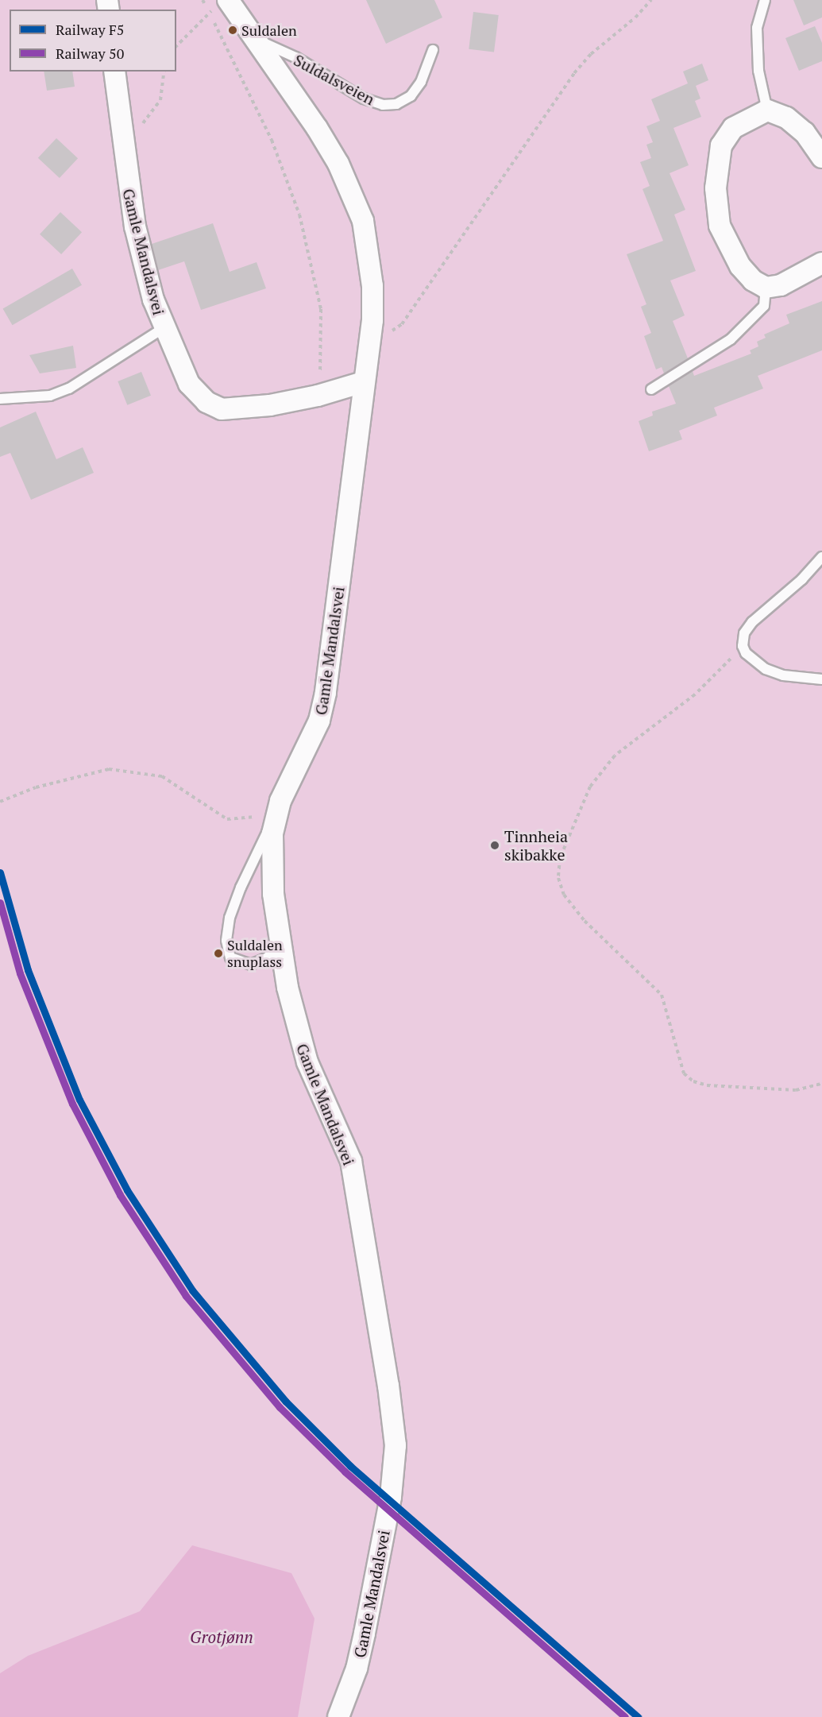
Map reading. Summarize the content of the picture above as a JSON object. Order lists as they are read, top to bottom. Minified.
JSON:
{"streets":{"street":["Gamle Mandalsvei"],"lane":["Suldalsveien"]},"crossings":[["Suldalsveien","Gamle Mandalsvei"]],"water":["Grotjønn"],"places":["Suldalen","Tinnheia skibakke","Suldalen snuplass"],"lines":["rail line F5","rail line 50"],"legend":["Railway F5","Railway 50"]}
